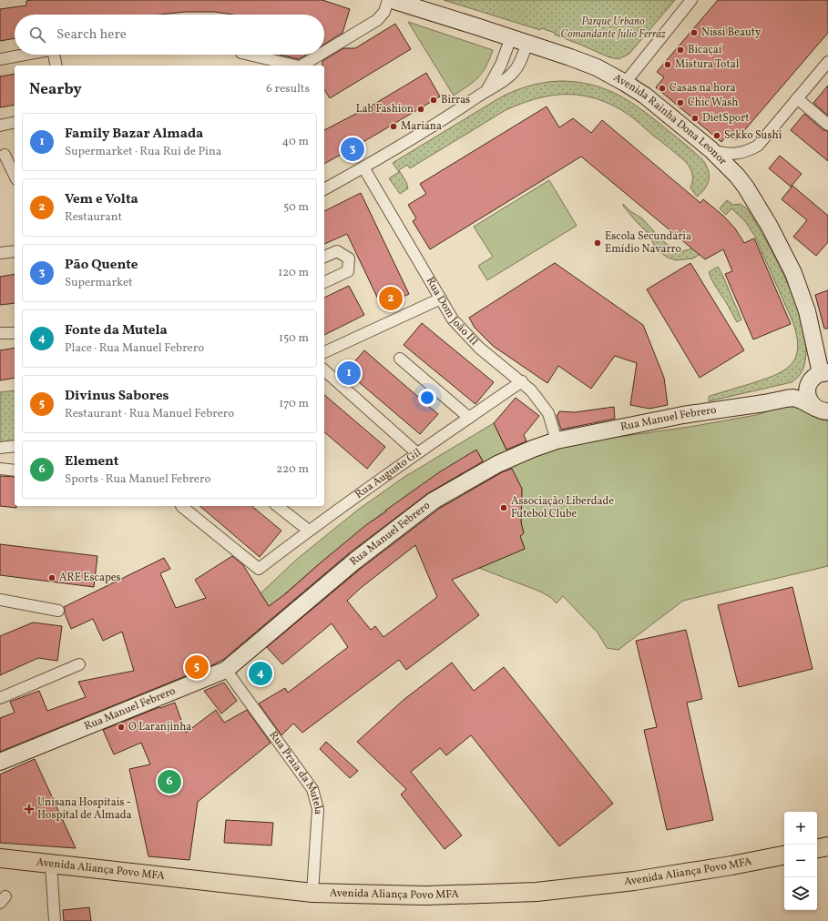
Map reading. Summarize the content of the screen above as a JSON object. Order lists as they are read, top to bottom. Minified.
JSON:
{"streets":{"main road":["Avenida Aliança Povo MFA"],"street":["Avenida Rainha Dona Leonor","Rua Dom João III","Rua Manuel Febrero","Rua Augusto Gil","Rua Praia da Mutela"]},"crossings":[["Rua Dom João III","Rua Manuel Febrero"],["Rua Dom João III","Rua Augusto Gil"],["Rua Manuel Febrero","Rua Praia da Mutela"],["Rua Praia da Mutela","Avenida Aliança Povo MFA"]],"parks":["Parque Urbano Comandante Júlio Ferraz"],"places":{"other":["Nissi Beauty","Bicaçaí","Mistura Total","Casas na hora","Birras","Chic Wash","Lab Fashion","DietSport","Mariana","Sekko Sushi","Escola Secundária Emídio Navarro","Associação Liberdade Futebol Clube","ARE Escapes","O Laranjinha"],"health":["Unisana Hospitais - Hospital de Almada"]},"page":{"search":"Search here","heading":["Nearby","6 results"],"list":[{"mark":"1","name":"Family Bazar Almada","note":"Supermarket · Rua Rui de Pina","value":"40 m"},{"mark":"2","name":"Vem e Volta","note":"Restaurant","value":"50 m"},{"mark":"3","name":"Pão Quente","note":"Supermarket","value":"120 m"},{"mark":"4","name":"Fonte da Mutela","note":"Place · Rua Manuel Febrero","value":"150 m"},{"mark":"5","name":"Divinus Sabores","note":"Restaurant · Rua Manuel Febrero","value":"170 m"},{"mark":"6","name":"Element","note":"Sports · Rua Manuel Febrero","value":"220 m"}],"pins":["3","2","1","5","4","6"],"map_buttons":["+","−"]}}
